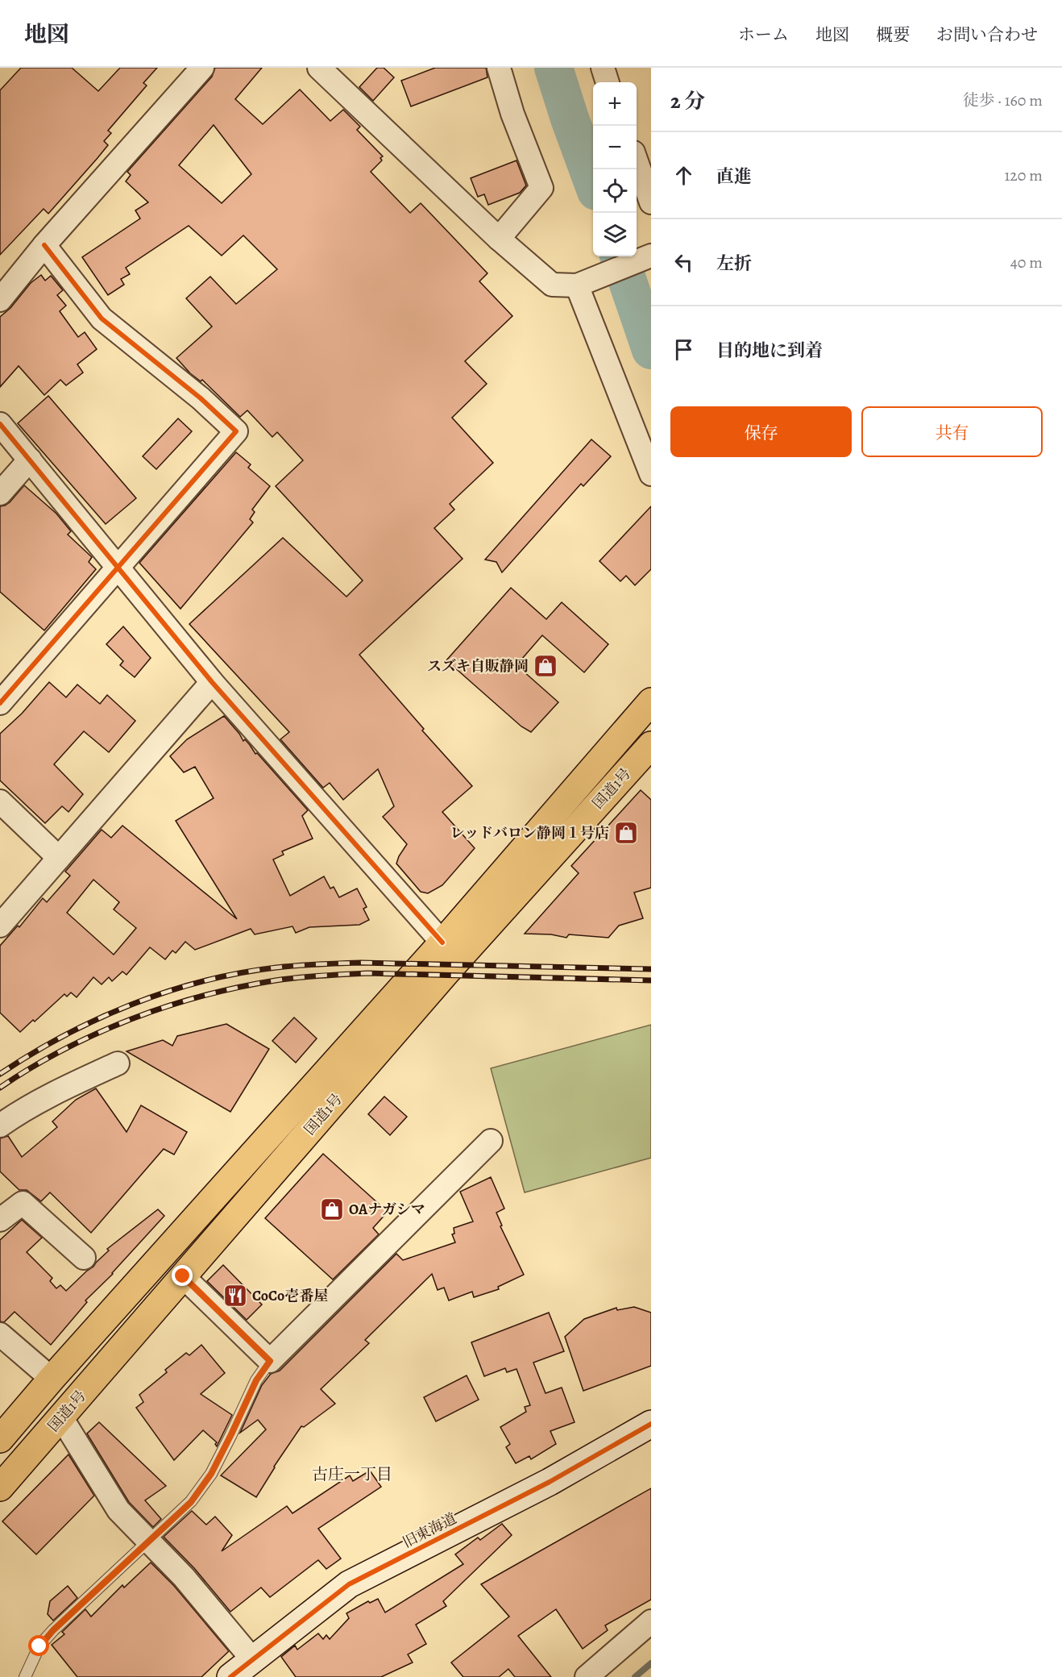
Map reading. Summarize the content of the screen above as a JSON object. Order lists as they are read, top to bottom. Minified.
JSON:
{"streets":{"highway":["国道1号"],"street":["旧東海道"]},"districts":["古庄一丁目"],"places":{"shop":["スズキ自販静岡","レッドバロン静岡１号店","OAナガシマ"],"restaurant":["CoCo壱番屋"]},"page":{"header":"地図","nav":["ホーム","地図","概要","お問い合わせ"],"heading":["2 分","徒歩 · 160 m"],"map_buttons":["+","−"],"list":[["直進","120 m"],["左折","40 m"],"目的地に到着"],"buttons":["保存","共有"]}}
